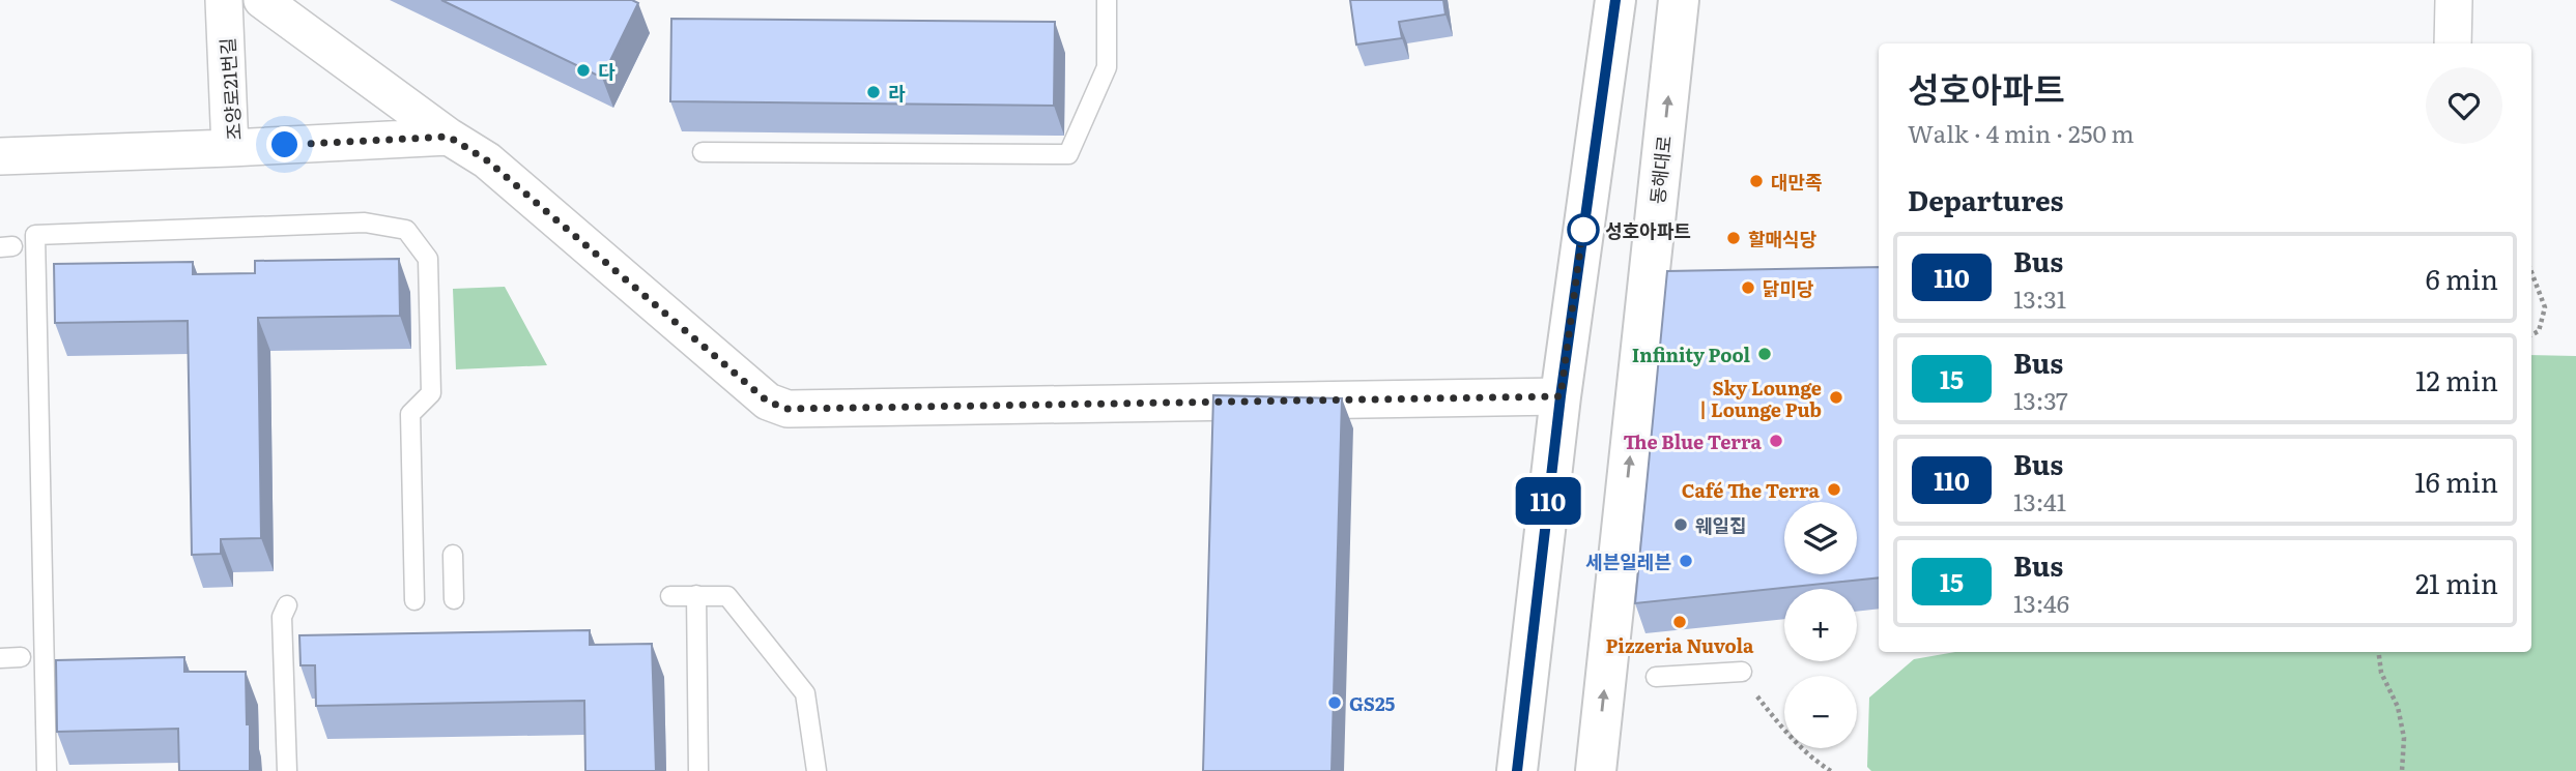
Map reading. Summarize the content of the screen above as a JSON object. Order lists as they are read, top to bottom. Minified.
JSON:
{"streets":{"main road":["동해대로"],"street":["조양로21번길"]},"places":["다","라","대만족","성호아파트","할매식당","닭미당","Infinity Pool","Sky Lounge | Lounge Pub","The Blue Terra","Café The Terra","웨일집","세븐일레븐","Pizzeria Nuvola","GS25"],"lines":["bus line 110"],"page":{"on_map":"110","heading":[["성호아파트","Walk · 4 min · 250 m"],"Departures"],"list":[{"mark":"110","name":"Bus","note":"13:31","value":"6 min"},{"mark":"15","name":"Bus","note":"13:37","value":"12 min"},{"mark":"110","name":"Bus","note":"13:41","value":"16 min"},{"mark":"15","name":"Bus","note":"13:46","value":"21 min"}],"map_buttons":["+","−"]}}
